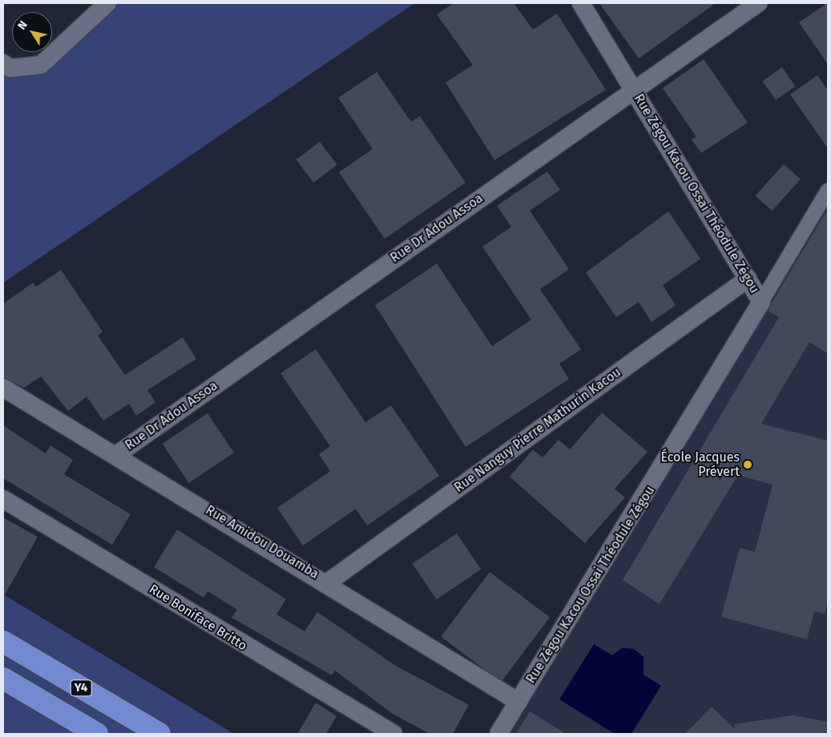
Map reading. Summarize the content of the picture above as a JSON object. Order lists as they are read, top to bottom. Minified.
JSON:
{"streets":{"highway":["Y4"],"street":["Rue Zégou Kacou Ossai Théodule Zégou","Rue Dr Adou Assoa","Rue Nanguy Pierre Mathurin Kacou","Rue Amidou Douamba","Rue Boniface Britto"]},"crossings":[["Rue Zégou Kacou Ossai Théodule Zégou","Rue Dr Adou Assoa"],["Rue Zégou Kacou Ossai Théodule Zégou","Rue Nanguy Pierre Mathurin Kacou"],["Rue Zégou Kacou Ossai Théodule Zégou","Rue Amidou Douamba"],["Rue Dr Adou Assoa","Rue Amidou Douamba"],["Rue Nanguy Pierre Mathurin Kacou","Rue Amidou Douamba"]],"places":["École Jacques Prévert"],"north":"top left"}
